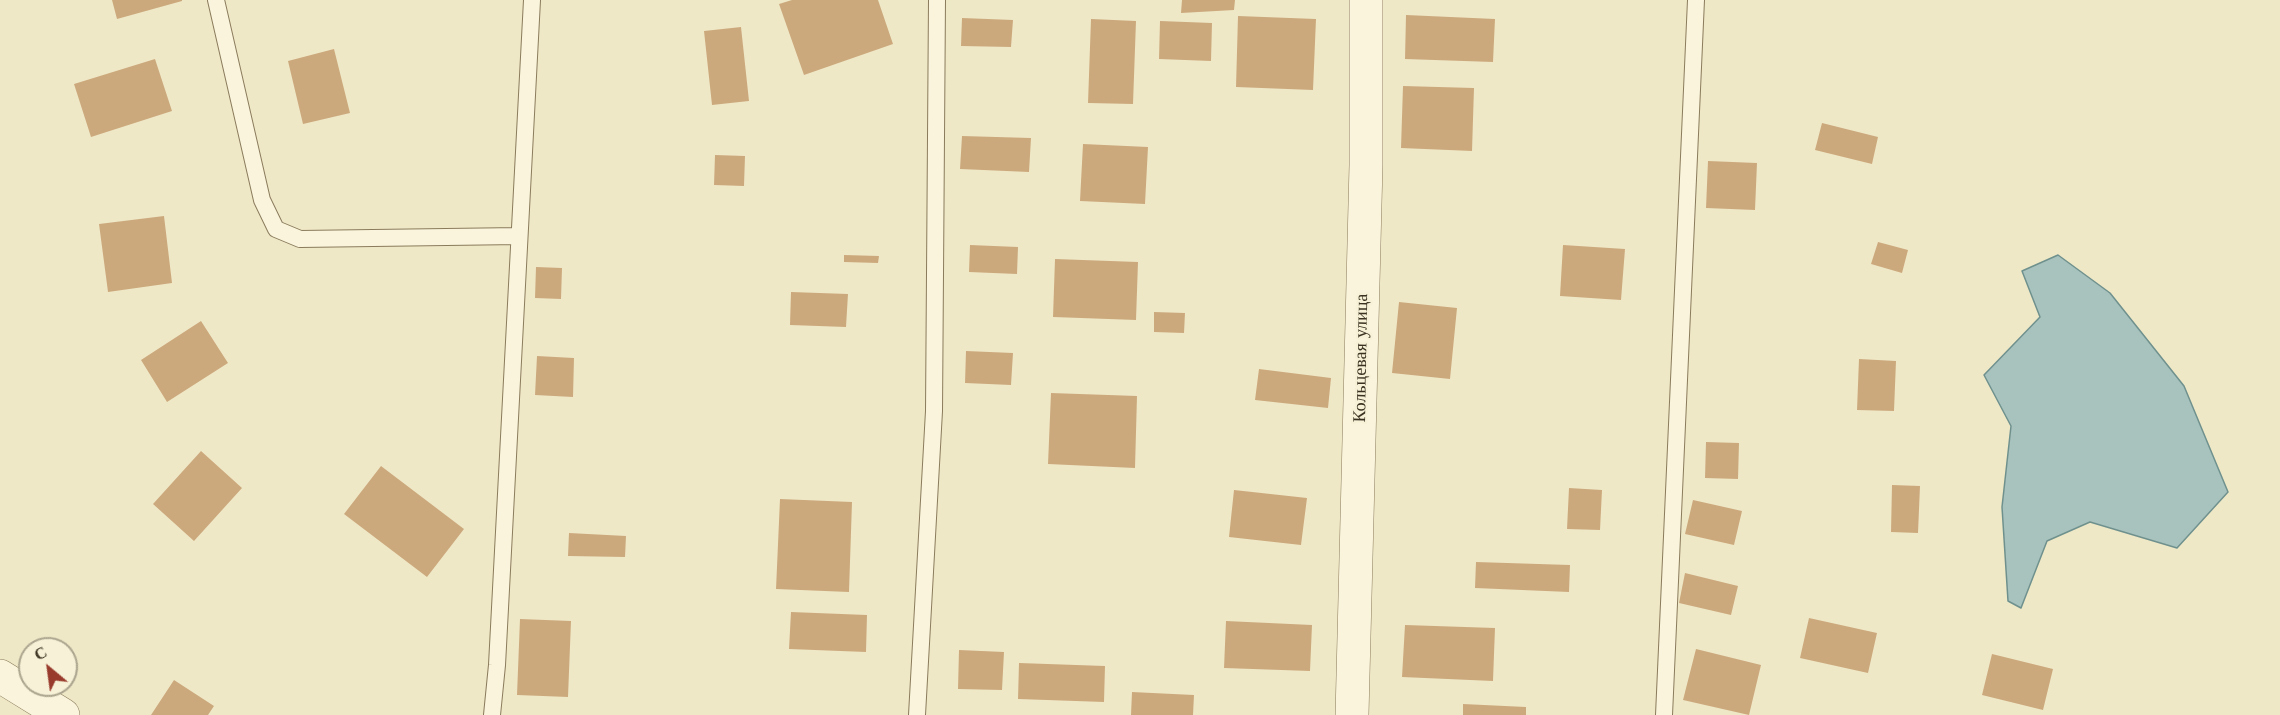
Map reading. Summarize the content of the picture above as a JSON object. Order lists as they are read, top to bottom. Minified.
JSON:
{"streets":{"street":["Кольцевая улица"]},"north":"top left"}
